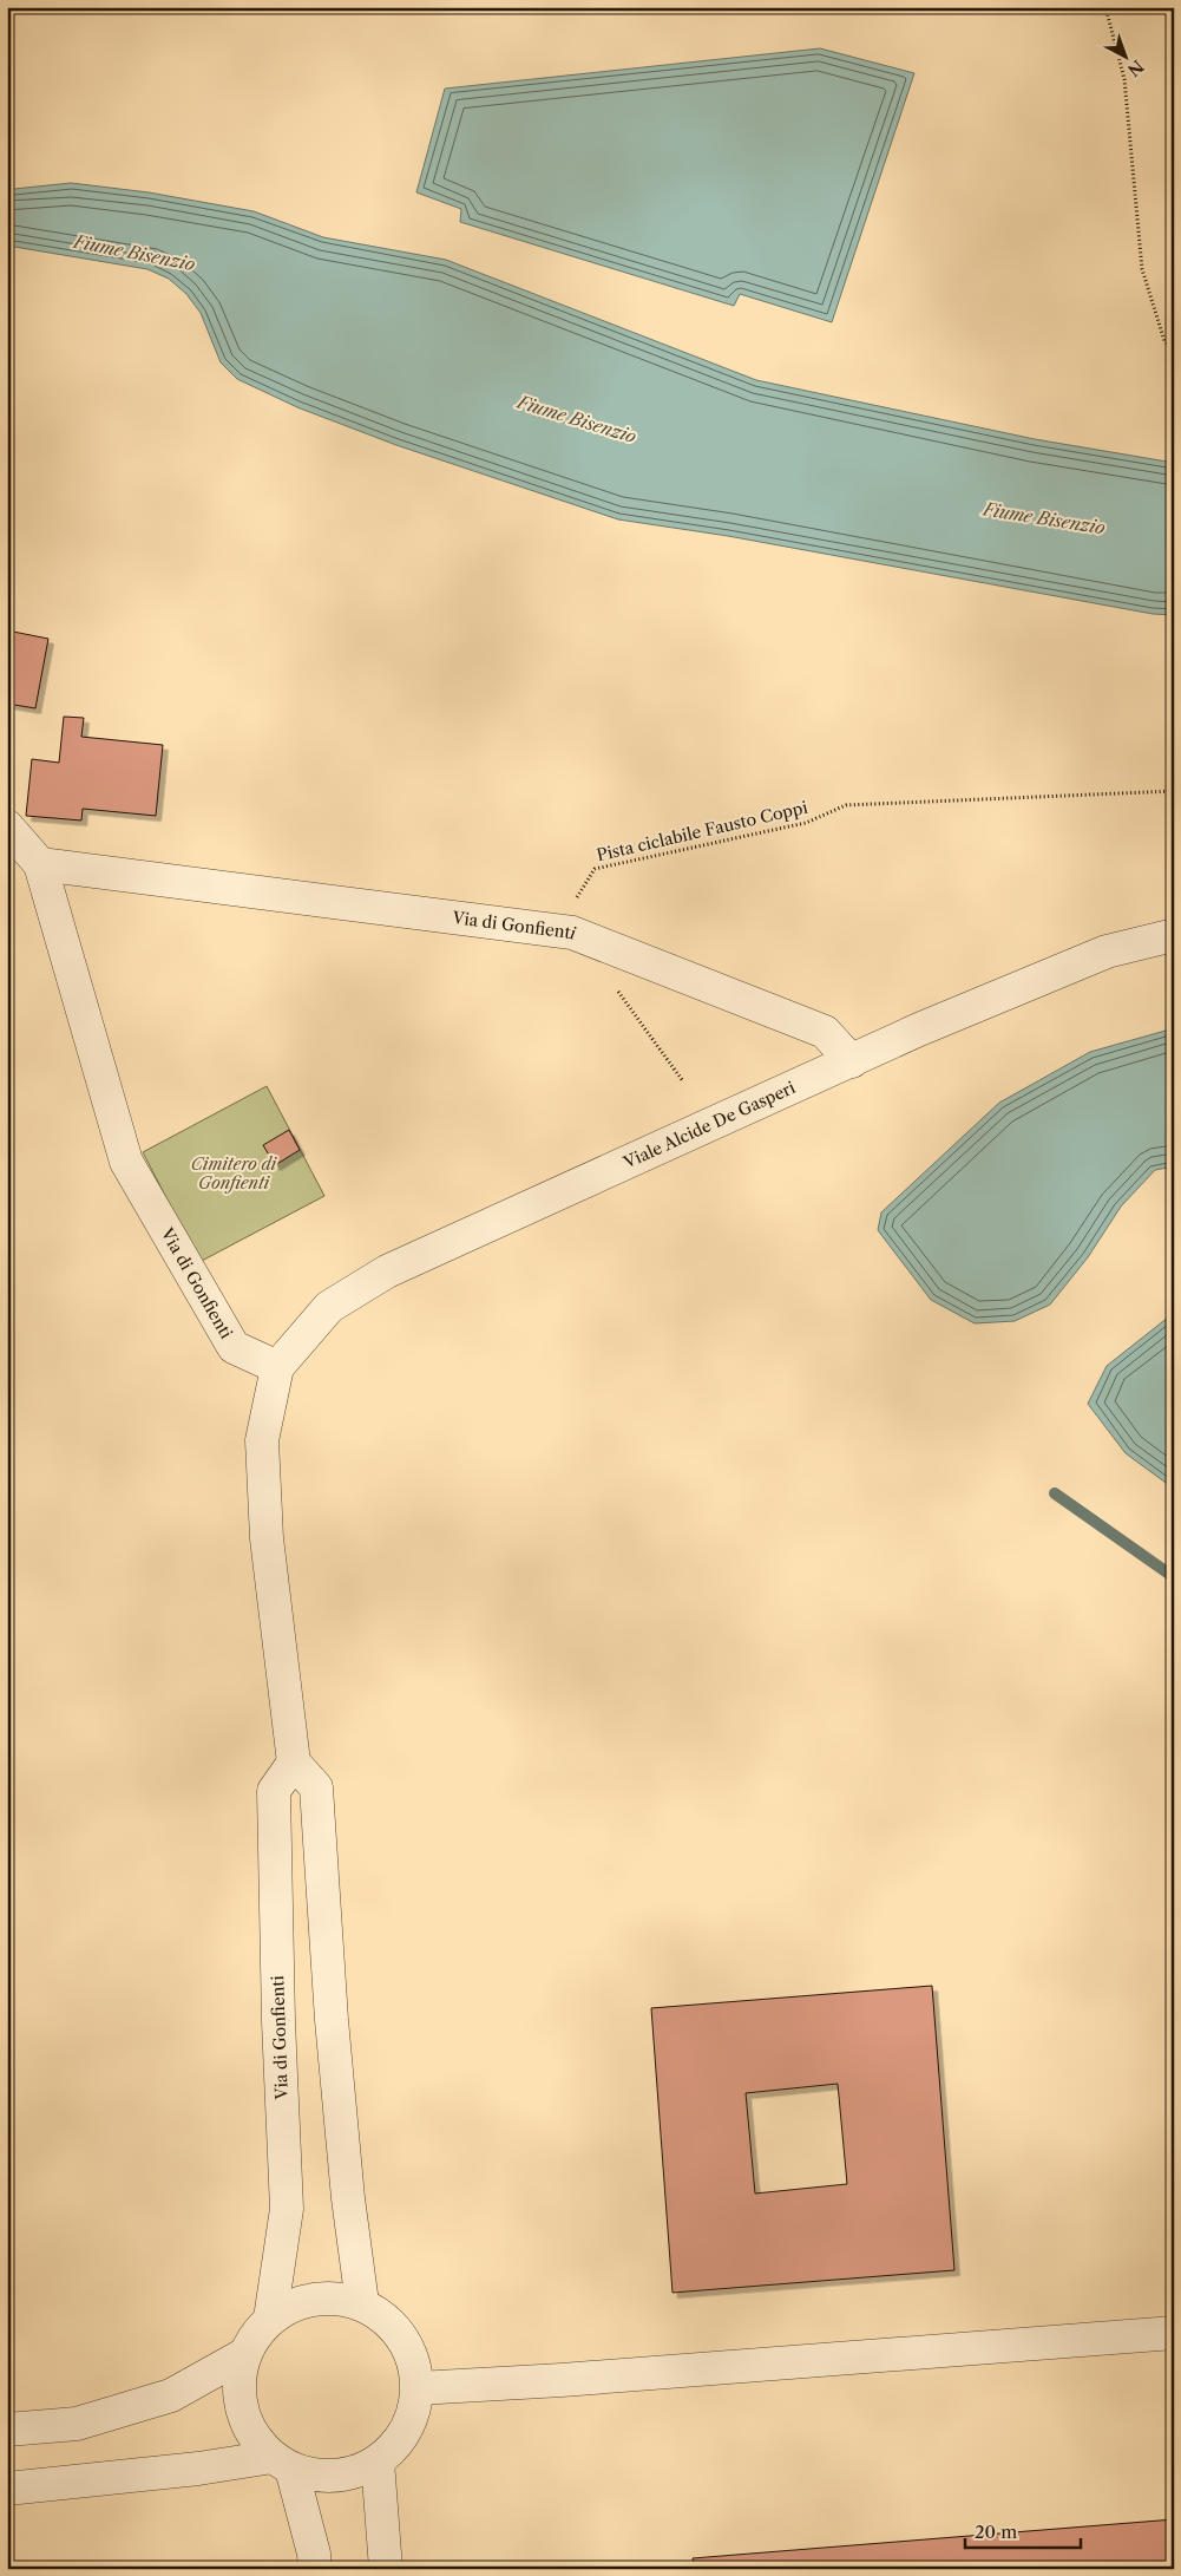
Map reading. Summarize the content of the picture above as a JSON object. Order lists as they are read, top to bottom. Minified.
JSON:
{"streets":{"street":["Via di Gonfienti","Viale Alcide De Gasperi"],"path":["Pista ciclabile Fausto Coppi"]},"crossings":[["Pista ciclabile Fausto Coppi","Via di Gonfienti"],["Via di Gonfienti","Viale Alcide De Gasperi"]],"water":["Fiume Bisenzio"],"parks":["Cimitero di Gonfienti"],"scale_bar":"20 m","north":"bottom right"}
